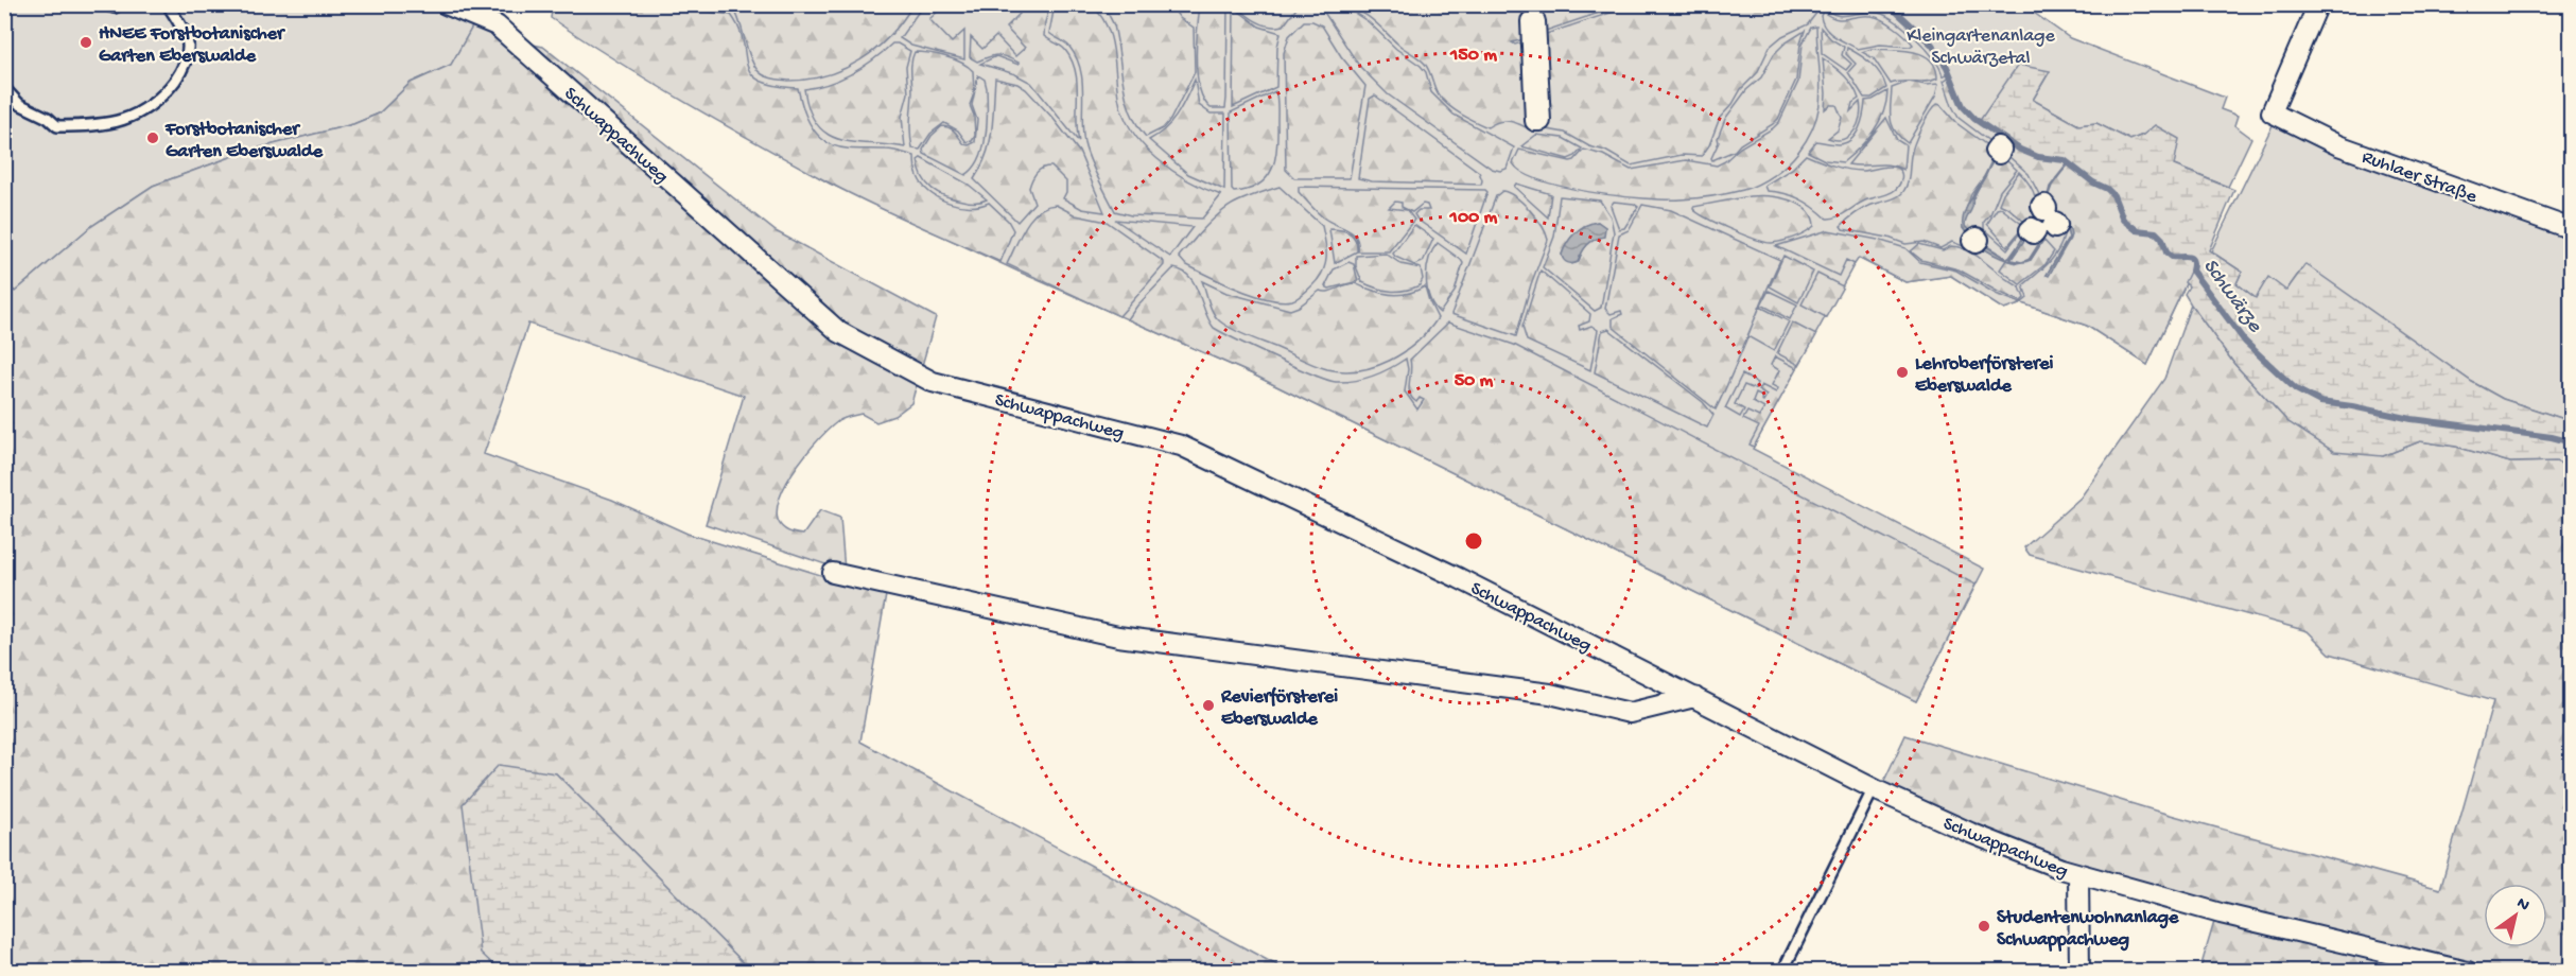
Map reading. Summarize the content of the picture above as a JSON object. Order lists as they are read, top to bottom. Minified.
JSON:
{"streets":{"street":["Schwappachweg","Ruhlaer Straße"]},"water":["Schwärze"],"parks":["Kleingartenanlage Schwärzetal"],"places":["HNEE Forstbotanischer Garten Eberswalde","Forstbotanischer Garten Eberswalde","Lehroberförsterei Eberswalde","Revierförsterei Eberswalde","Studentenwohnanlage Schwappachweg"],"north":"top right","rings":["150 m","100 m","50 m"]}
